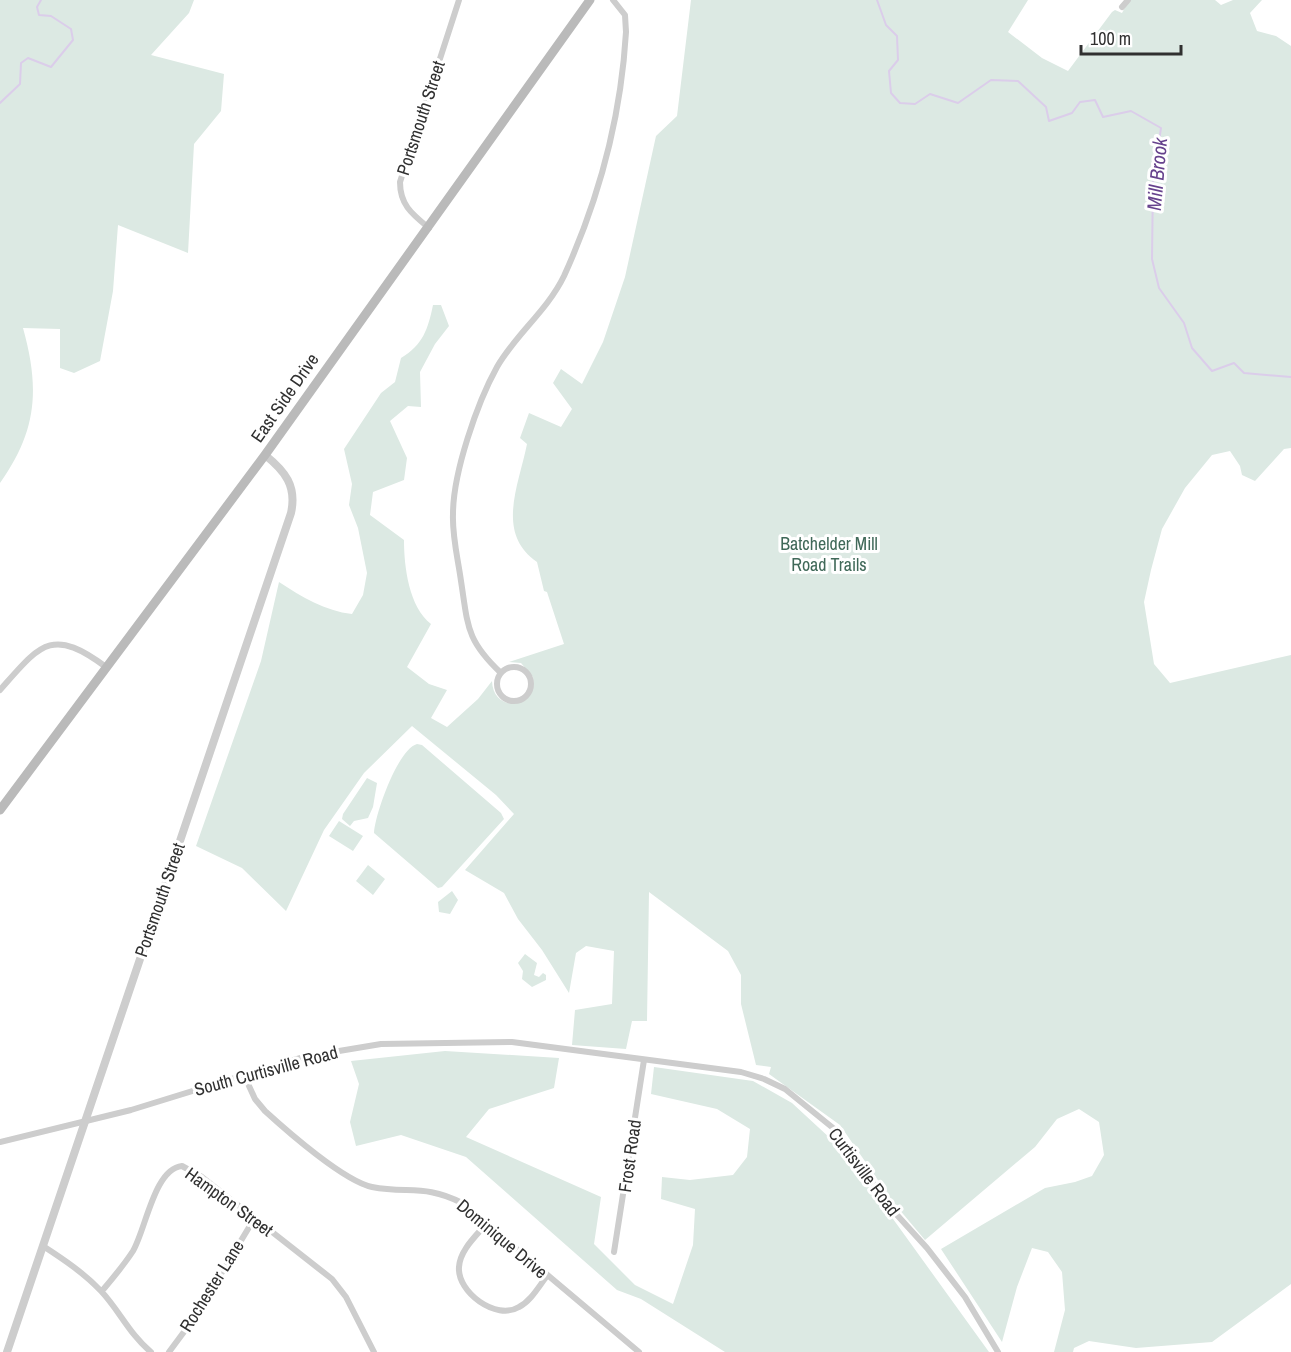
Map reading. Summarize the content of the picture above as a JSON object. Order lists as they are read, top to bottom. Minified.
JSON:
{"streets":{"main road":["East Side Drive"],"street":["Portsmouth Street","South Curtisville Road","Frost Road","Curtisville Road","Hampton Street","Dominique Drive","Rochester Lane"]},"crossings":[["Portsmouth Street","East Side Drive"],["Portsmouth Street","South Curtisville Road"],["South Curtisville Road","Frost Road"],["South Curtisville Road","Curtisville Road"],["South Curtisville Road","Dominique Drive"],["Frost Road","Curtisville Road"],["Hampton Street","Rochester Lane"]],"water":["Mill Brook"],"parks":["Batchelder Mill Road Trails"],"scale_bar":"100 m"}
